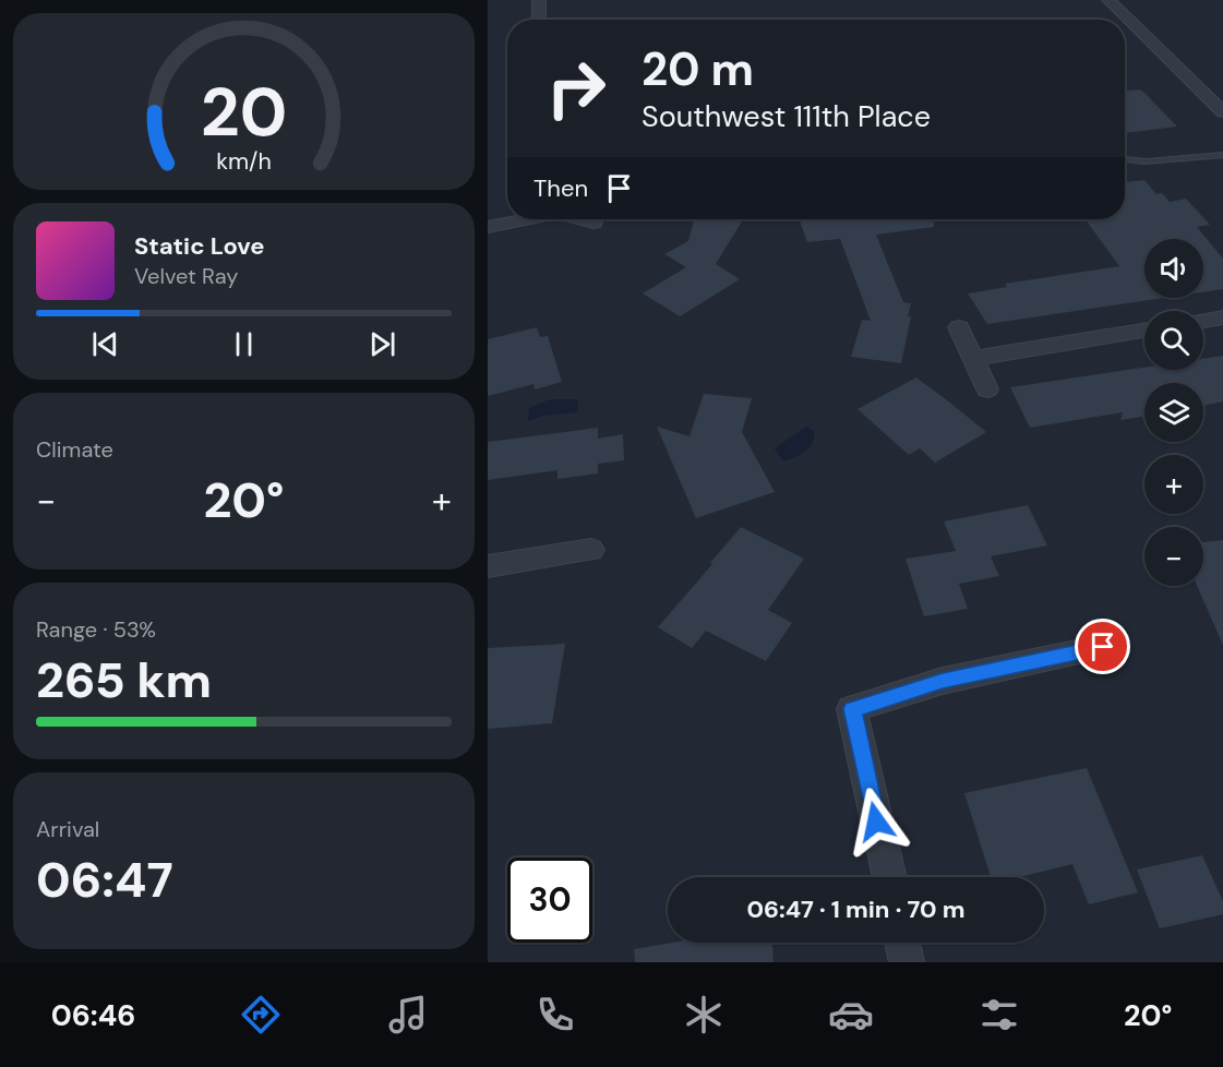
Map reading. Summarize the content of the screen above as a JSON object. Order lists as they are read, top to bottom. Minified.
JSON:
{"page":{"turn":["20 m","Southwest 111th Place"],"then":"Then","song":["Static Love","Velvet Ray"],"map_buttons":["+","−"],"tile":["Climate",["Range · 53%","265 km"],["Arrival","06:47"]],"heat":["−","20°","+"],"limit":"30","trip":"06:47 · 1 min · 70 m","tabs":["06:46","20°"],"gauge":["20","km/h"]}}
